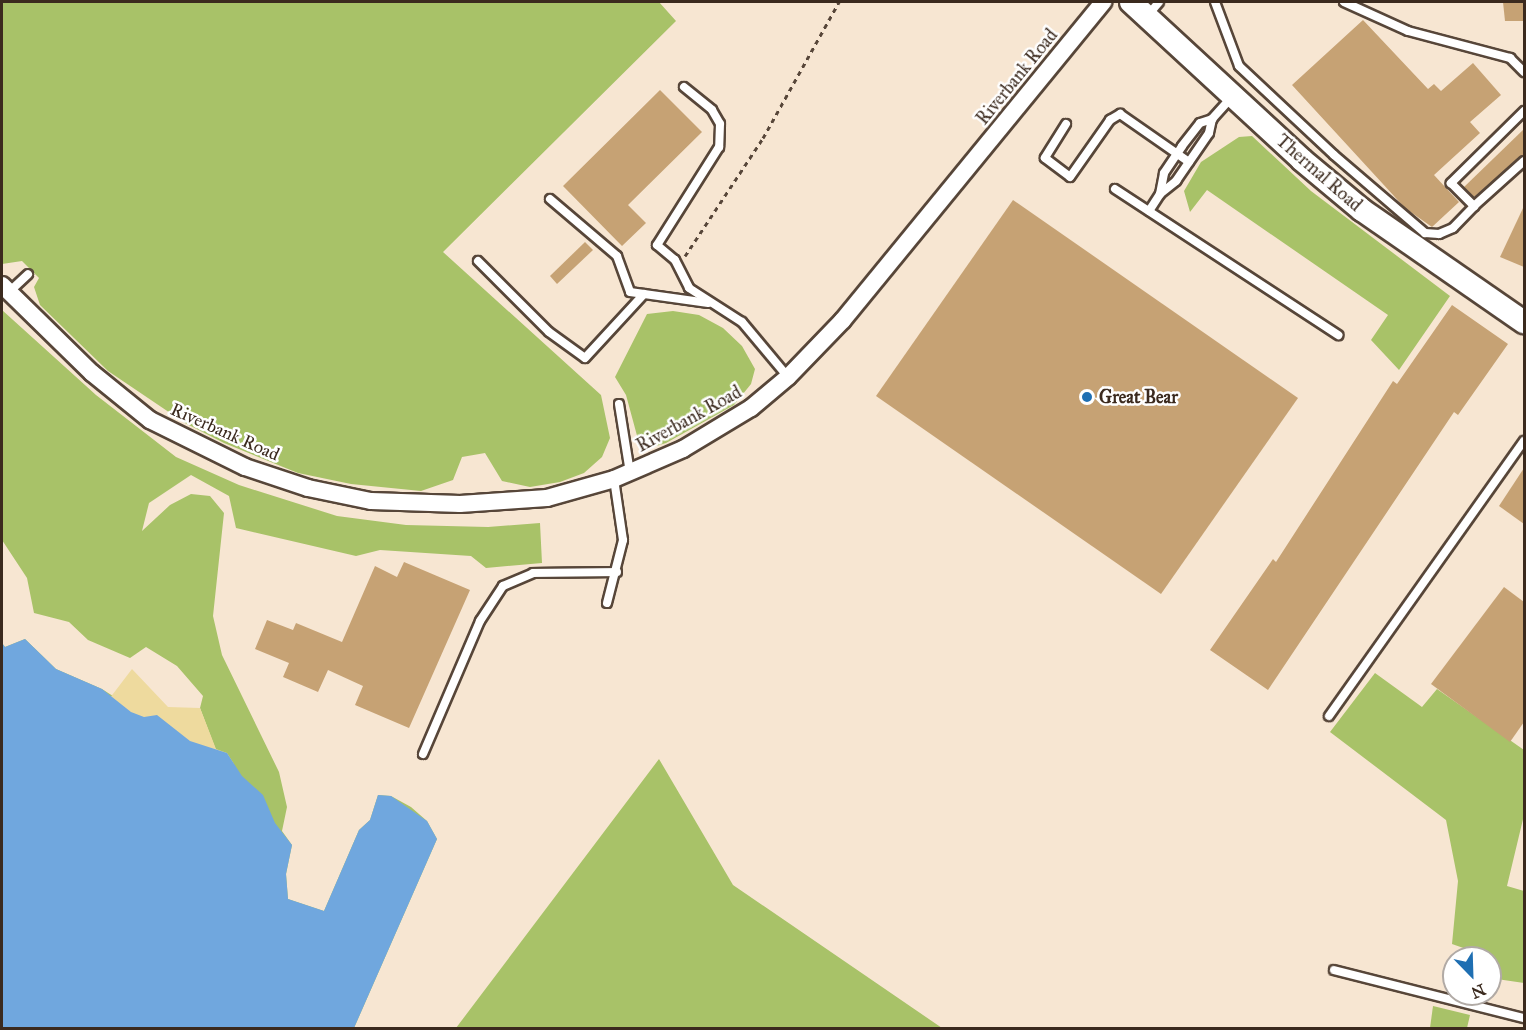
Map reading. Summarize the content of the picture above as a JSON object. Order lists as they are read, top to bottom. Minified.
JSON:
{"streets":{"street":["Riverbank Road","Thermal Road"]},"places":["Great Bear"],"north":"bottom right"}
